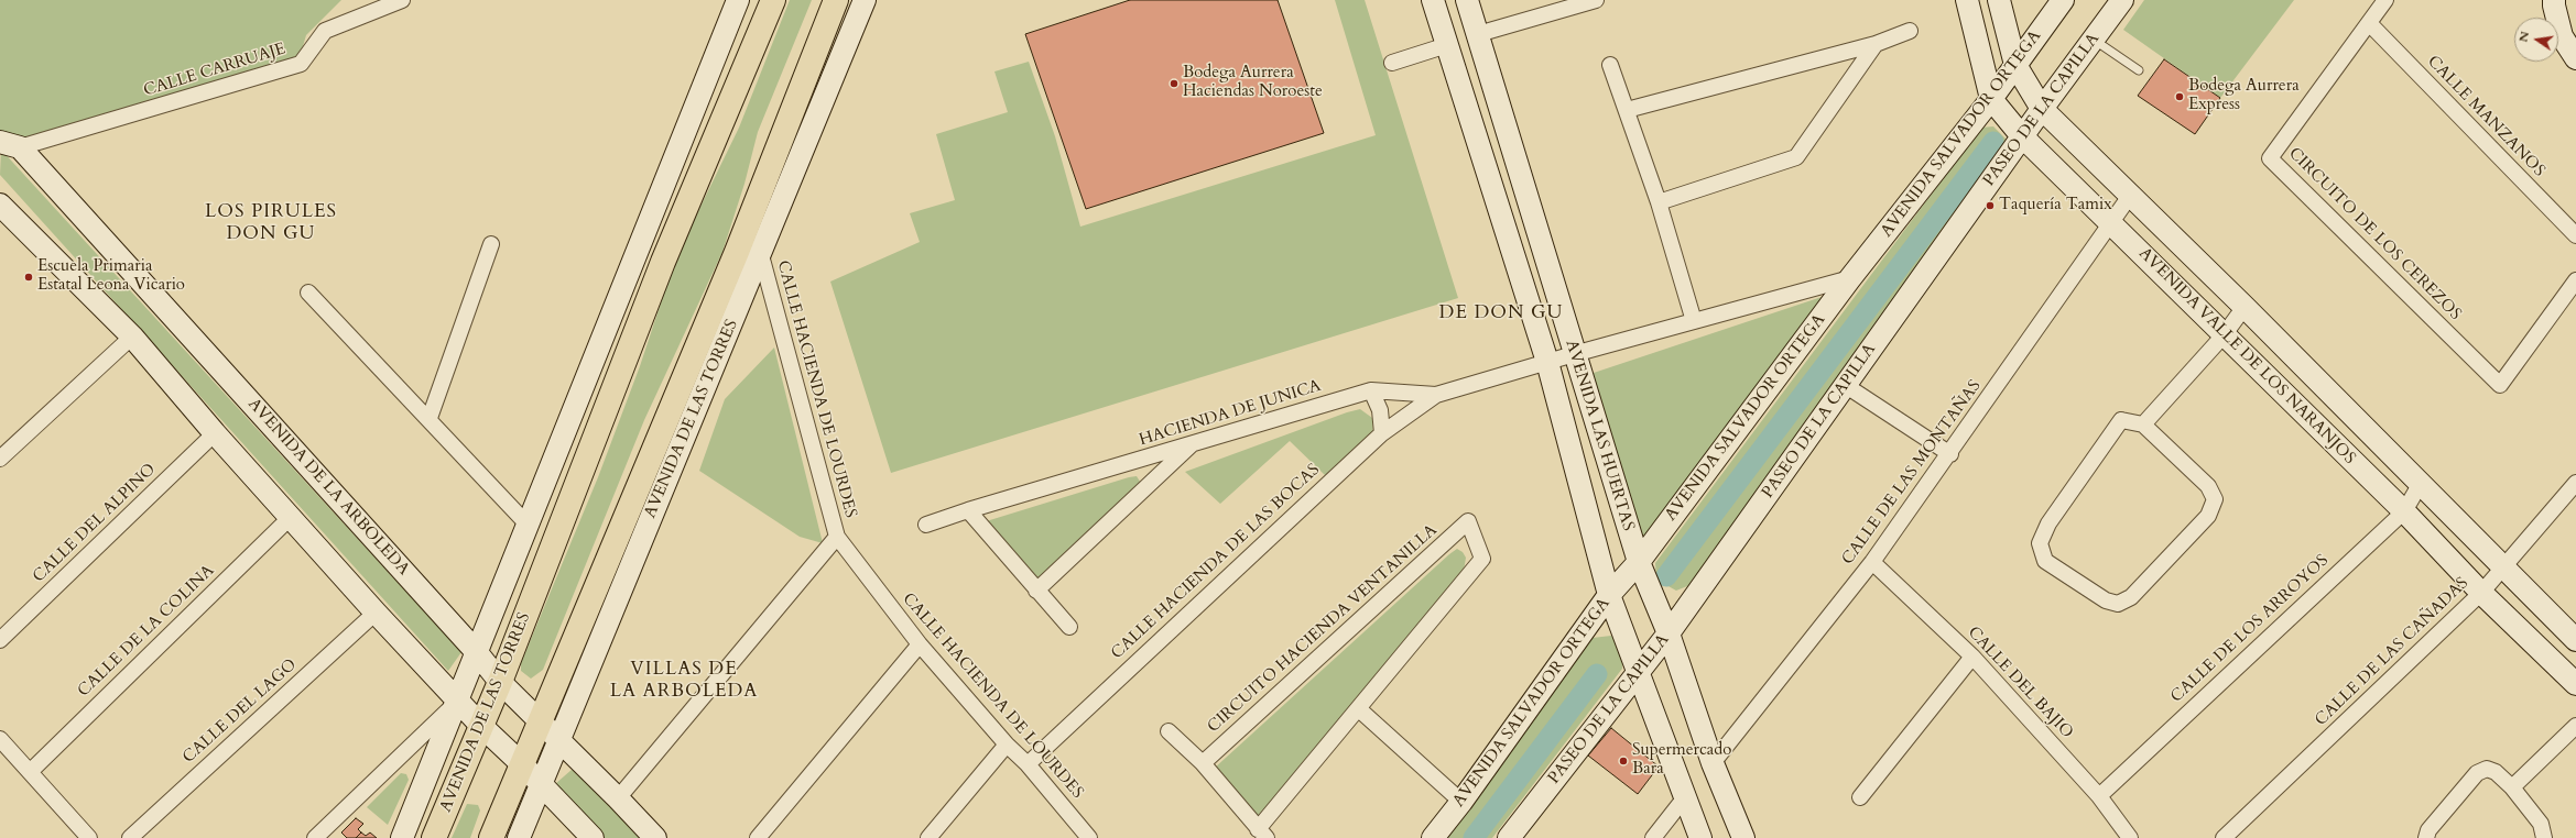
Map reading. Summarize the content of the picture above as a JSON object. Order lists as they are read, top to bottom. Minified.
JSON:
{"streets":{"main road":["AVENIDA DE LAS TORRES"],"street":["CALLE CARRUAJE","PASEO DE LA CAPILLA","CALLE MANZANOS","AVENIDA SALVADOR ORTEGA","CIRCUITO DE LOS CEREZOS","AVENIDA VALLE DE LOS NARANJOS","CALLE HACIENDA DE LOURDES","HACIENDA DE JUNICA","AVENIDA LAS HUERTAS","CALLE DE LAS MONTAÑAS","AVENIDA DE LA ARBOLEDA","CALLE DEL ALPINO","CALLE HACIENDA DE LAS BOCAS","CIRCUITO HACIENDA VENTANILLA","CALLE DE LOS ARROYOS","CALLE DE LA COLINA","CALLE DE LAS CAÑADAS","CALLE DEL BAJIO","CALLE DEL LAGO"]},"crossings":[["CALLE CARRUAJE","AVENIDA DE LA ARBOLEDA"],["PASEO DE LA CAPILLA","AVENIDA VALLE DE LOS NARANJOS"],["PASEO DE LA CAPILLA","AVENIDA LAS HUERTAS"],["CALLE MANZANOS","CIRCUITO DE LOS CEREZOS"],["AVENIDA SALVADOR ORTEGA","AVENIDA VALLE DE LOS NARANJOS"],["AVENIDA SALVADOR ORTEGA","HACIENDA DE JUNICA"],["AVENIDA SALVADOR ORTEGA","AVENIDA LAS HUERTAS"],["AVENIDA VALLE DE LOS NARANJOS","CALLE DE LAS MONTAÑAS"],["AVENIDA VALLE DE LOS NARANJOS","CALLE DE LOS ARROYOS"],["AVENIDA VALLE DE LOS NARANJOS","CALLE DE LAS CAÑADAS"],["CALLE HACIENDA DE LOURDES","AVENIDA DE LAS TORRES"],["CALLE HACIENDA DE LOURDES","CALLE HACIENDA DE LAS BOCAS"],["HACIENDA DE JUNICA","AVENIDA LAS HUERTAS"],["HACIENDA DE JUNICA","CALLE HACIENDA DE LAS BOCAS"],["AVENIDA DE LAS TORRES","AVENIDA DE LA ARBOLEDA"],["AVENIDA LAS HUERTAS","CALLE DE LAS MONTAÑAS"],["CALLE DE LAS MONTAÑAS","CALLE DEL BAJIO"],["CALLE DE LOS ARROYOS","CALLE DEL BAJIO"]],"districts":["LOS PIRULES DON GU","DE DON GU","VILLAS DE LA ARBOLEDA"],"places":["Bodega Aurrera Haciendas Noroeste","Bodega Aurrera Express","Taquería Tamix","Escuela Primaria Estatal Leona Vicario","Supermercado Bara"],"north":"left"}
